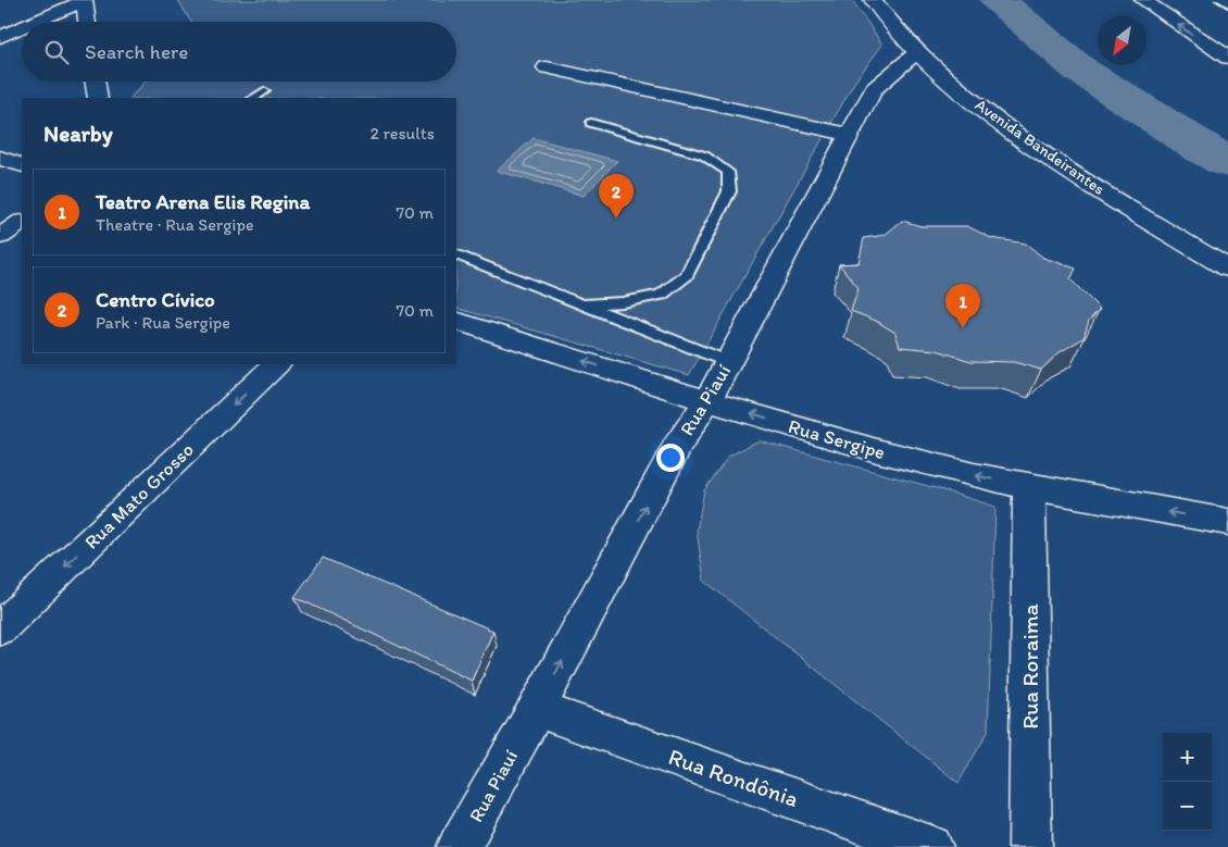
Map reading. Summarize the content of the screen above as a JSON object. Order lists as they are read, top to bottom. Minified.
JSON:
{"streets":{"street":["Avenida Bandeirantes","Rua Piauí","Rua Sergipe","Rua Mato Grosso","Rua Roraima","Rua Rondônia"]},"crossings":[["Avenida Bandeirantes","Rua Piauí"],["Rua Piauí","Rua Sergipe"],["Rua Piauí","Rua Rondônia"],["Rua Sergipe","Rua Roraima"]],"one_way":["Rua Piauí","Rua Sergipe","Rua Mato Grosso"],"north":"bottom left","page":{"search":"Search here","heading":["Nearby","2 results"],"list":[{"mark":"1","name":"Teatro Arena Elis Regina","note":"Theatre · Rua Sergipe","value":"70 m"},{"mark":"2","name":"Centro Cívico","note":"Park · Rua Sergipe","value":"70 m"}],"pins":["2","1"],"map_buttons":["+","−"]}}
